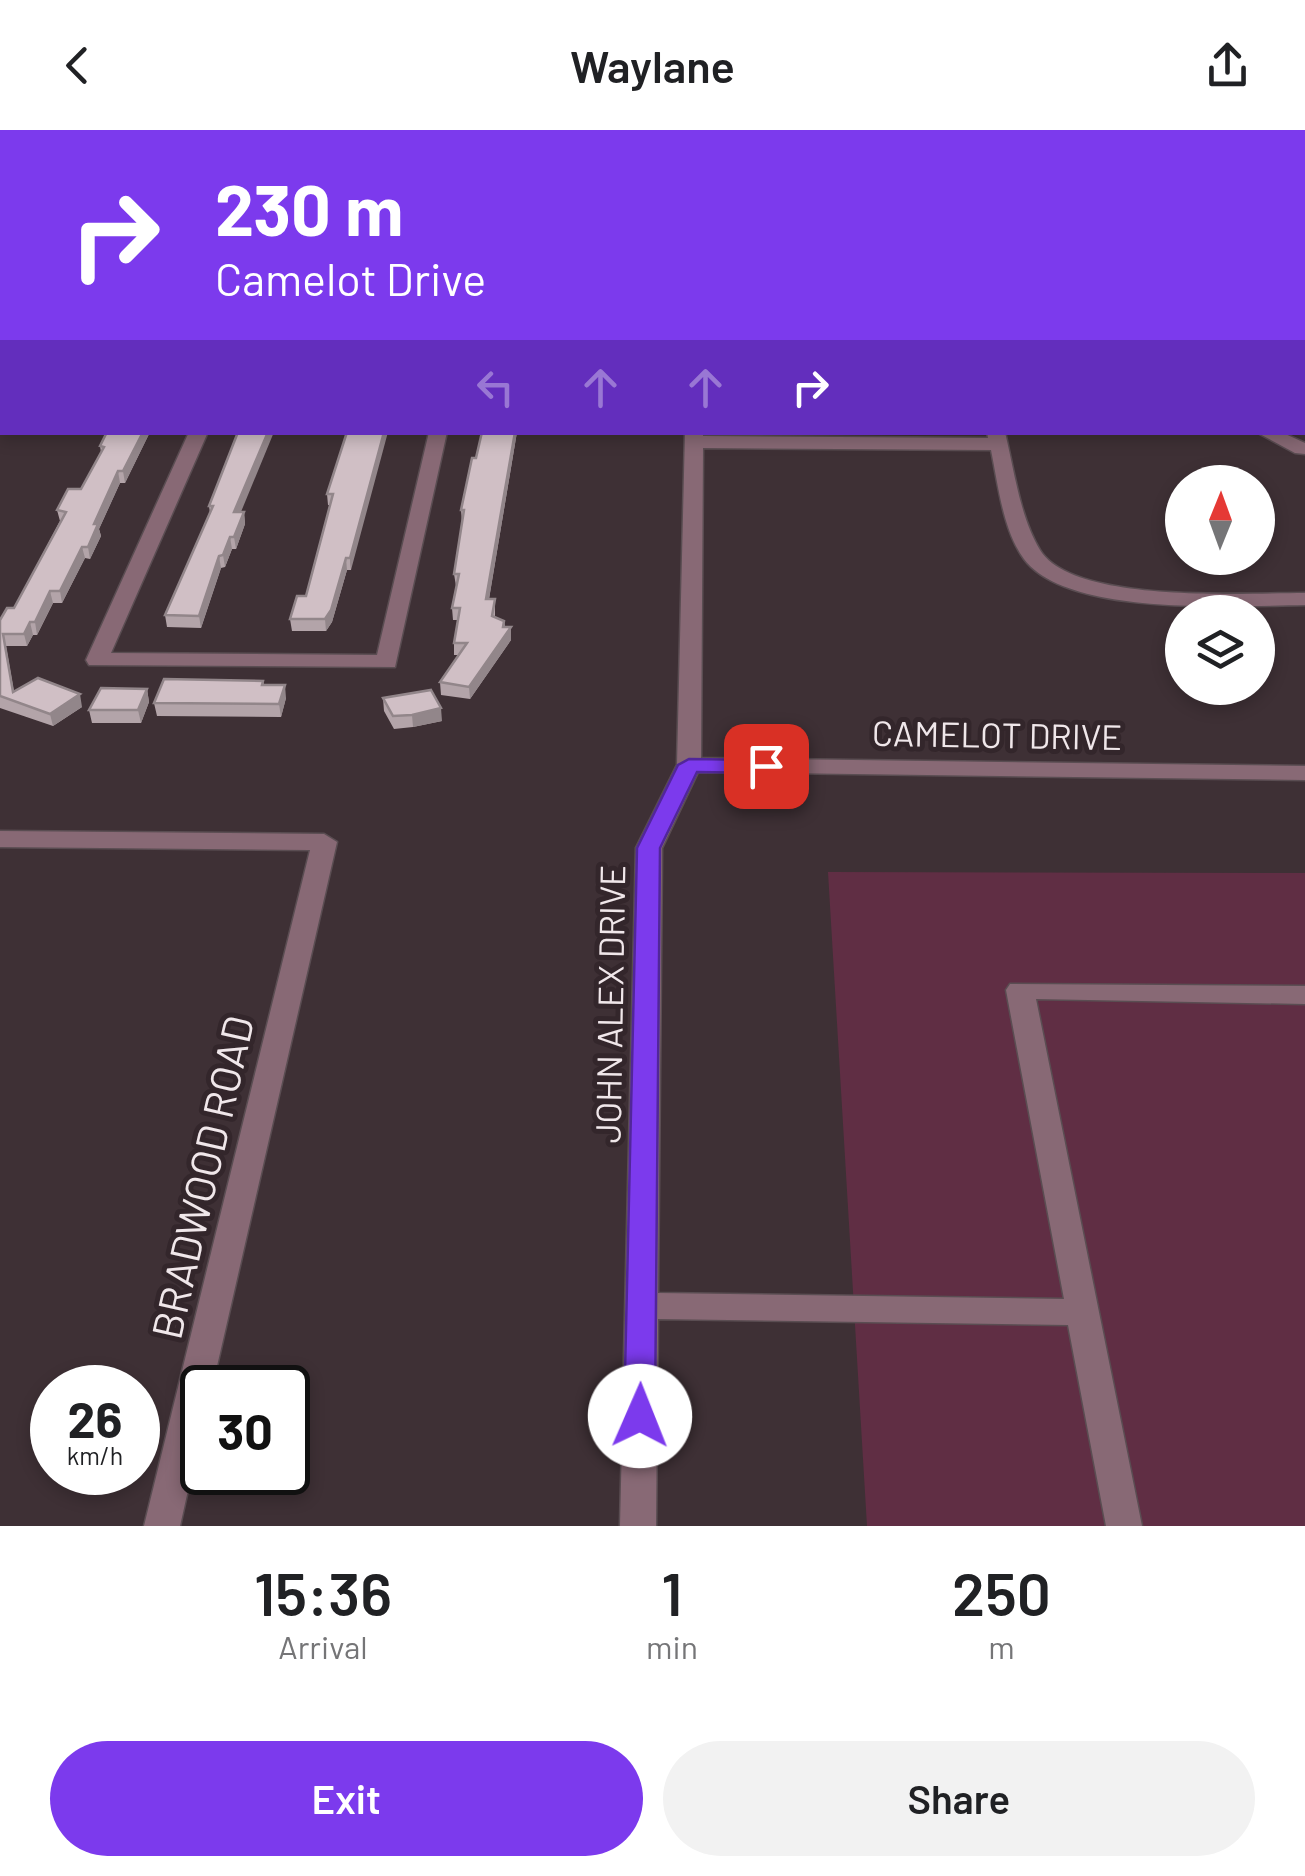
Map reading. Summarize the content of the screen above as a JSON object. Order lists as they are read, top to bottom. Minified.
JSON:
{"streets":{"street":["CAMELOT DRIVE","JOHN ALEX DRIVE","BRADWOOD ROAD"]},"crossings":[["CAMELOT DRIVE","JOHN ALEX DRIVE"]],"north":"top","page":{"header":"Waylane","turn":["230 m","Camelot Drive"],"speed":"26 km/h","limit":"30","eta":["15:36","Arrival","1","min","250","m"],"buttons":["Exit","Share"]}}
